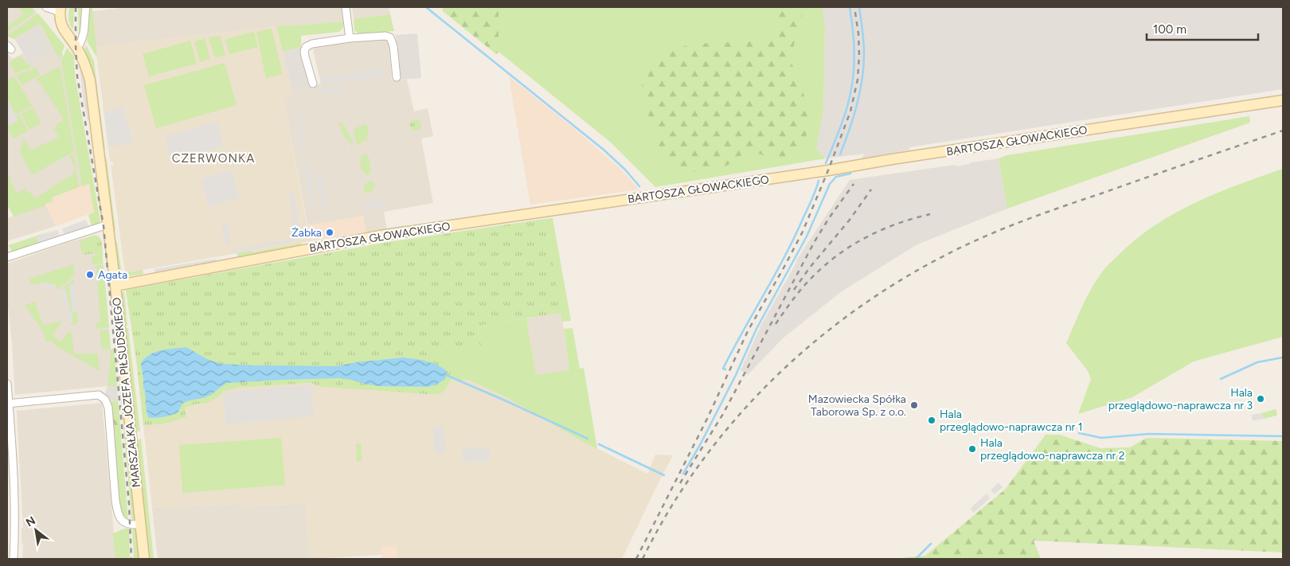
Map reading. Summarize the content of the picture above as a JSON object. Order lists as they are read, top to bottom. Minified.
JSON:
{"streets":{"street":["BARTOSZA GŁOWACKIEGO","MARSZAŁKA JÓZEFA PIŁSUDSKIEGO"]},"crossings":[["BARTOSZA GŁOWACKIEGO","MARSZAŁKA JÓZEFA PIŁSUDSKIEGO"]],"districts":["CZERWONKA"],"places":["Żabka","Agata","Hala przeglądowo-naprawcza nr 3","Mazowiecka Spółka Taborowa Sp. z o.o.","Hala przeglądowo-naprawcza nr 1","Hala przeglądowo-naprawcza nr 2"],"scale_bar":"100 m","north":"top left"}
